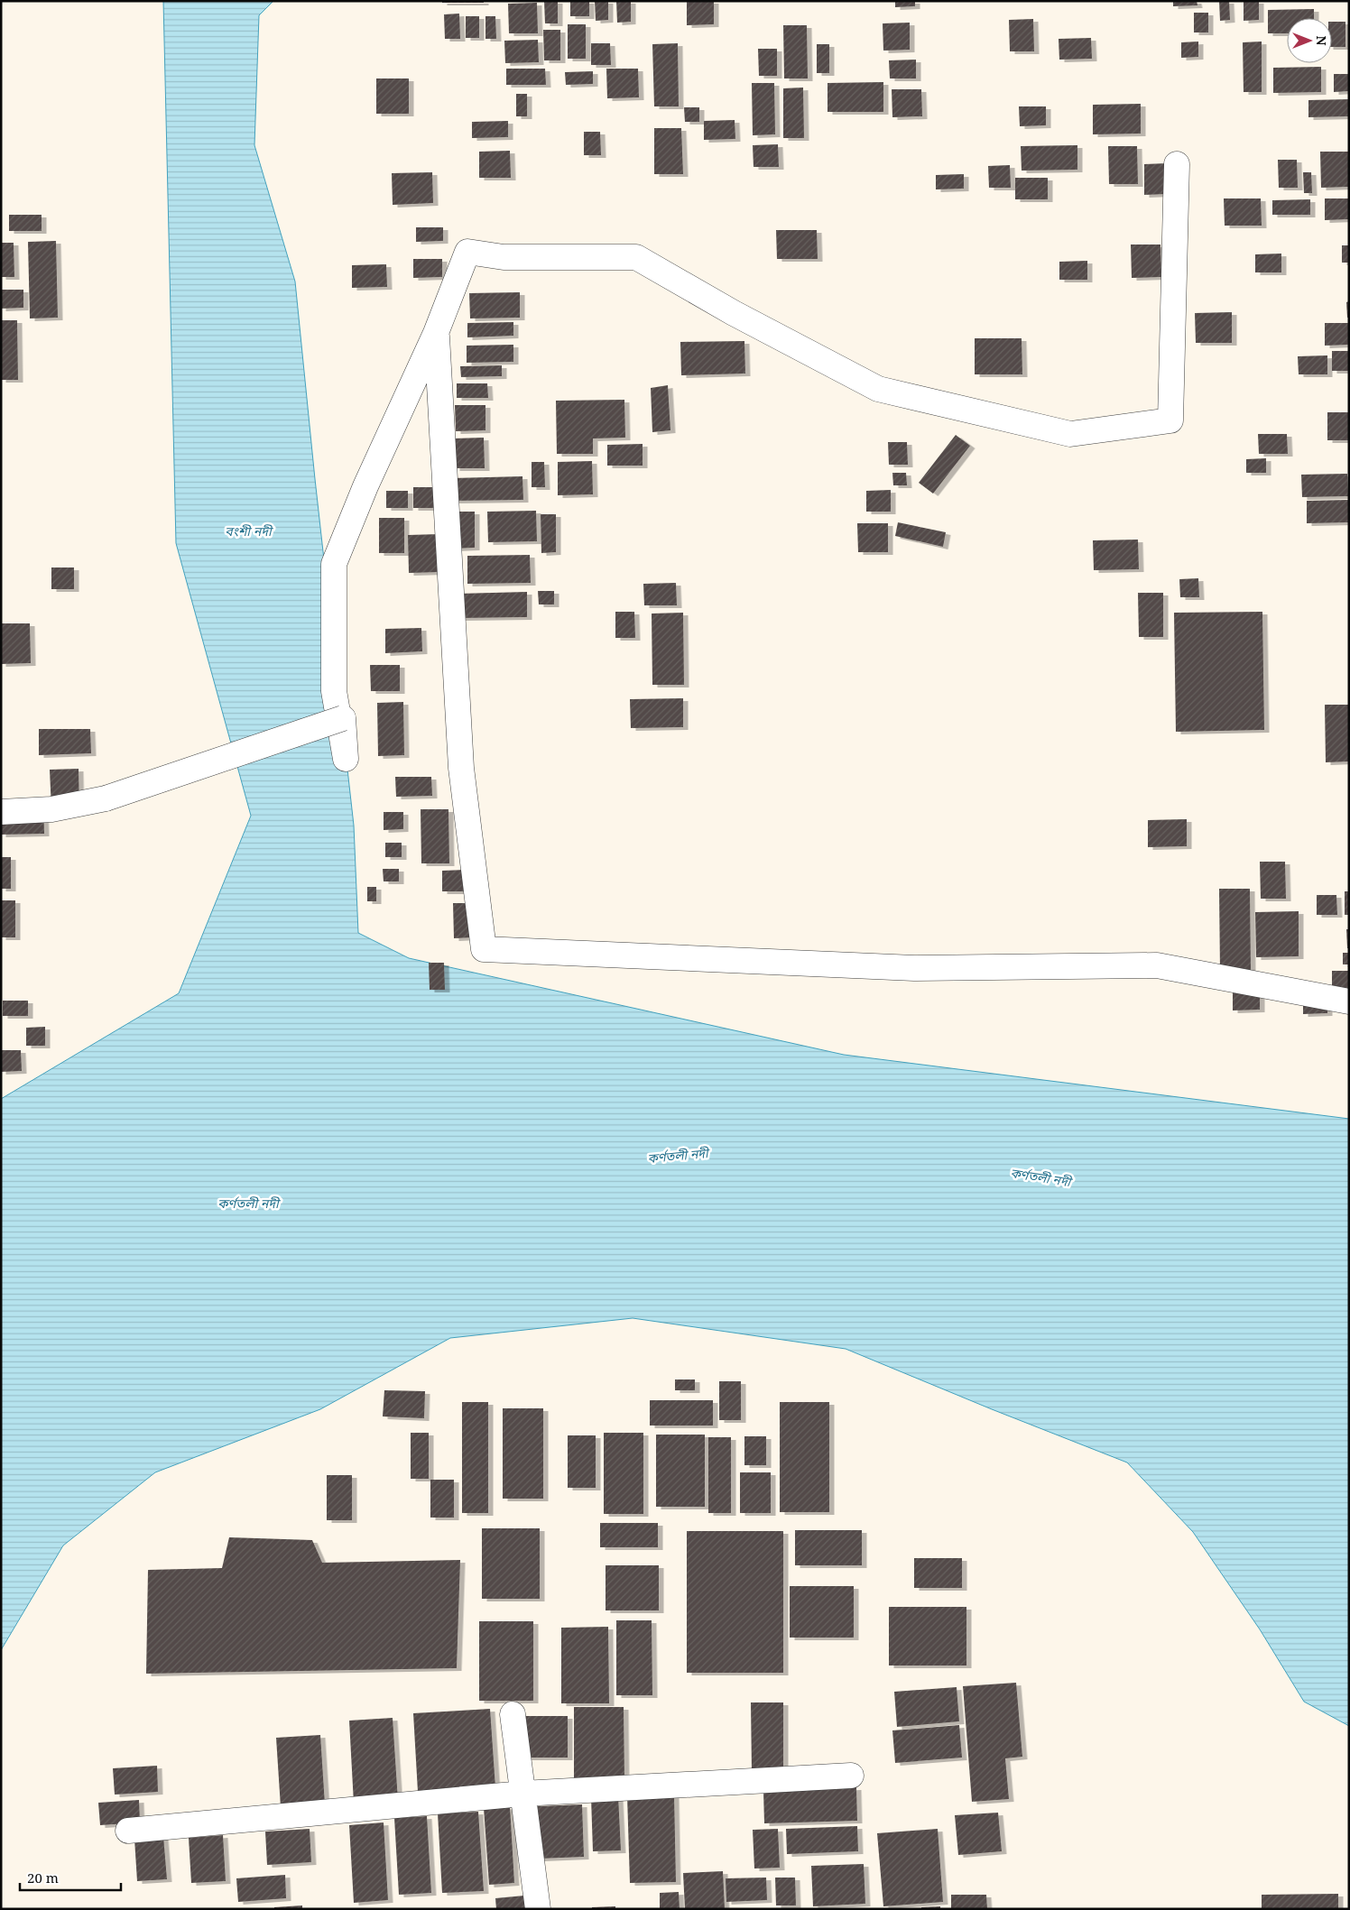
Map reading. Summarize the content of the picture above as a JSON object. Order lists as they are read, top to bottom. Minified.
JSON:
{"water":["বংশী নদী","কর্ণতলী নদী"],"scale_bar":"20 m","north":"right"}
